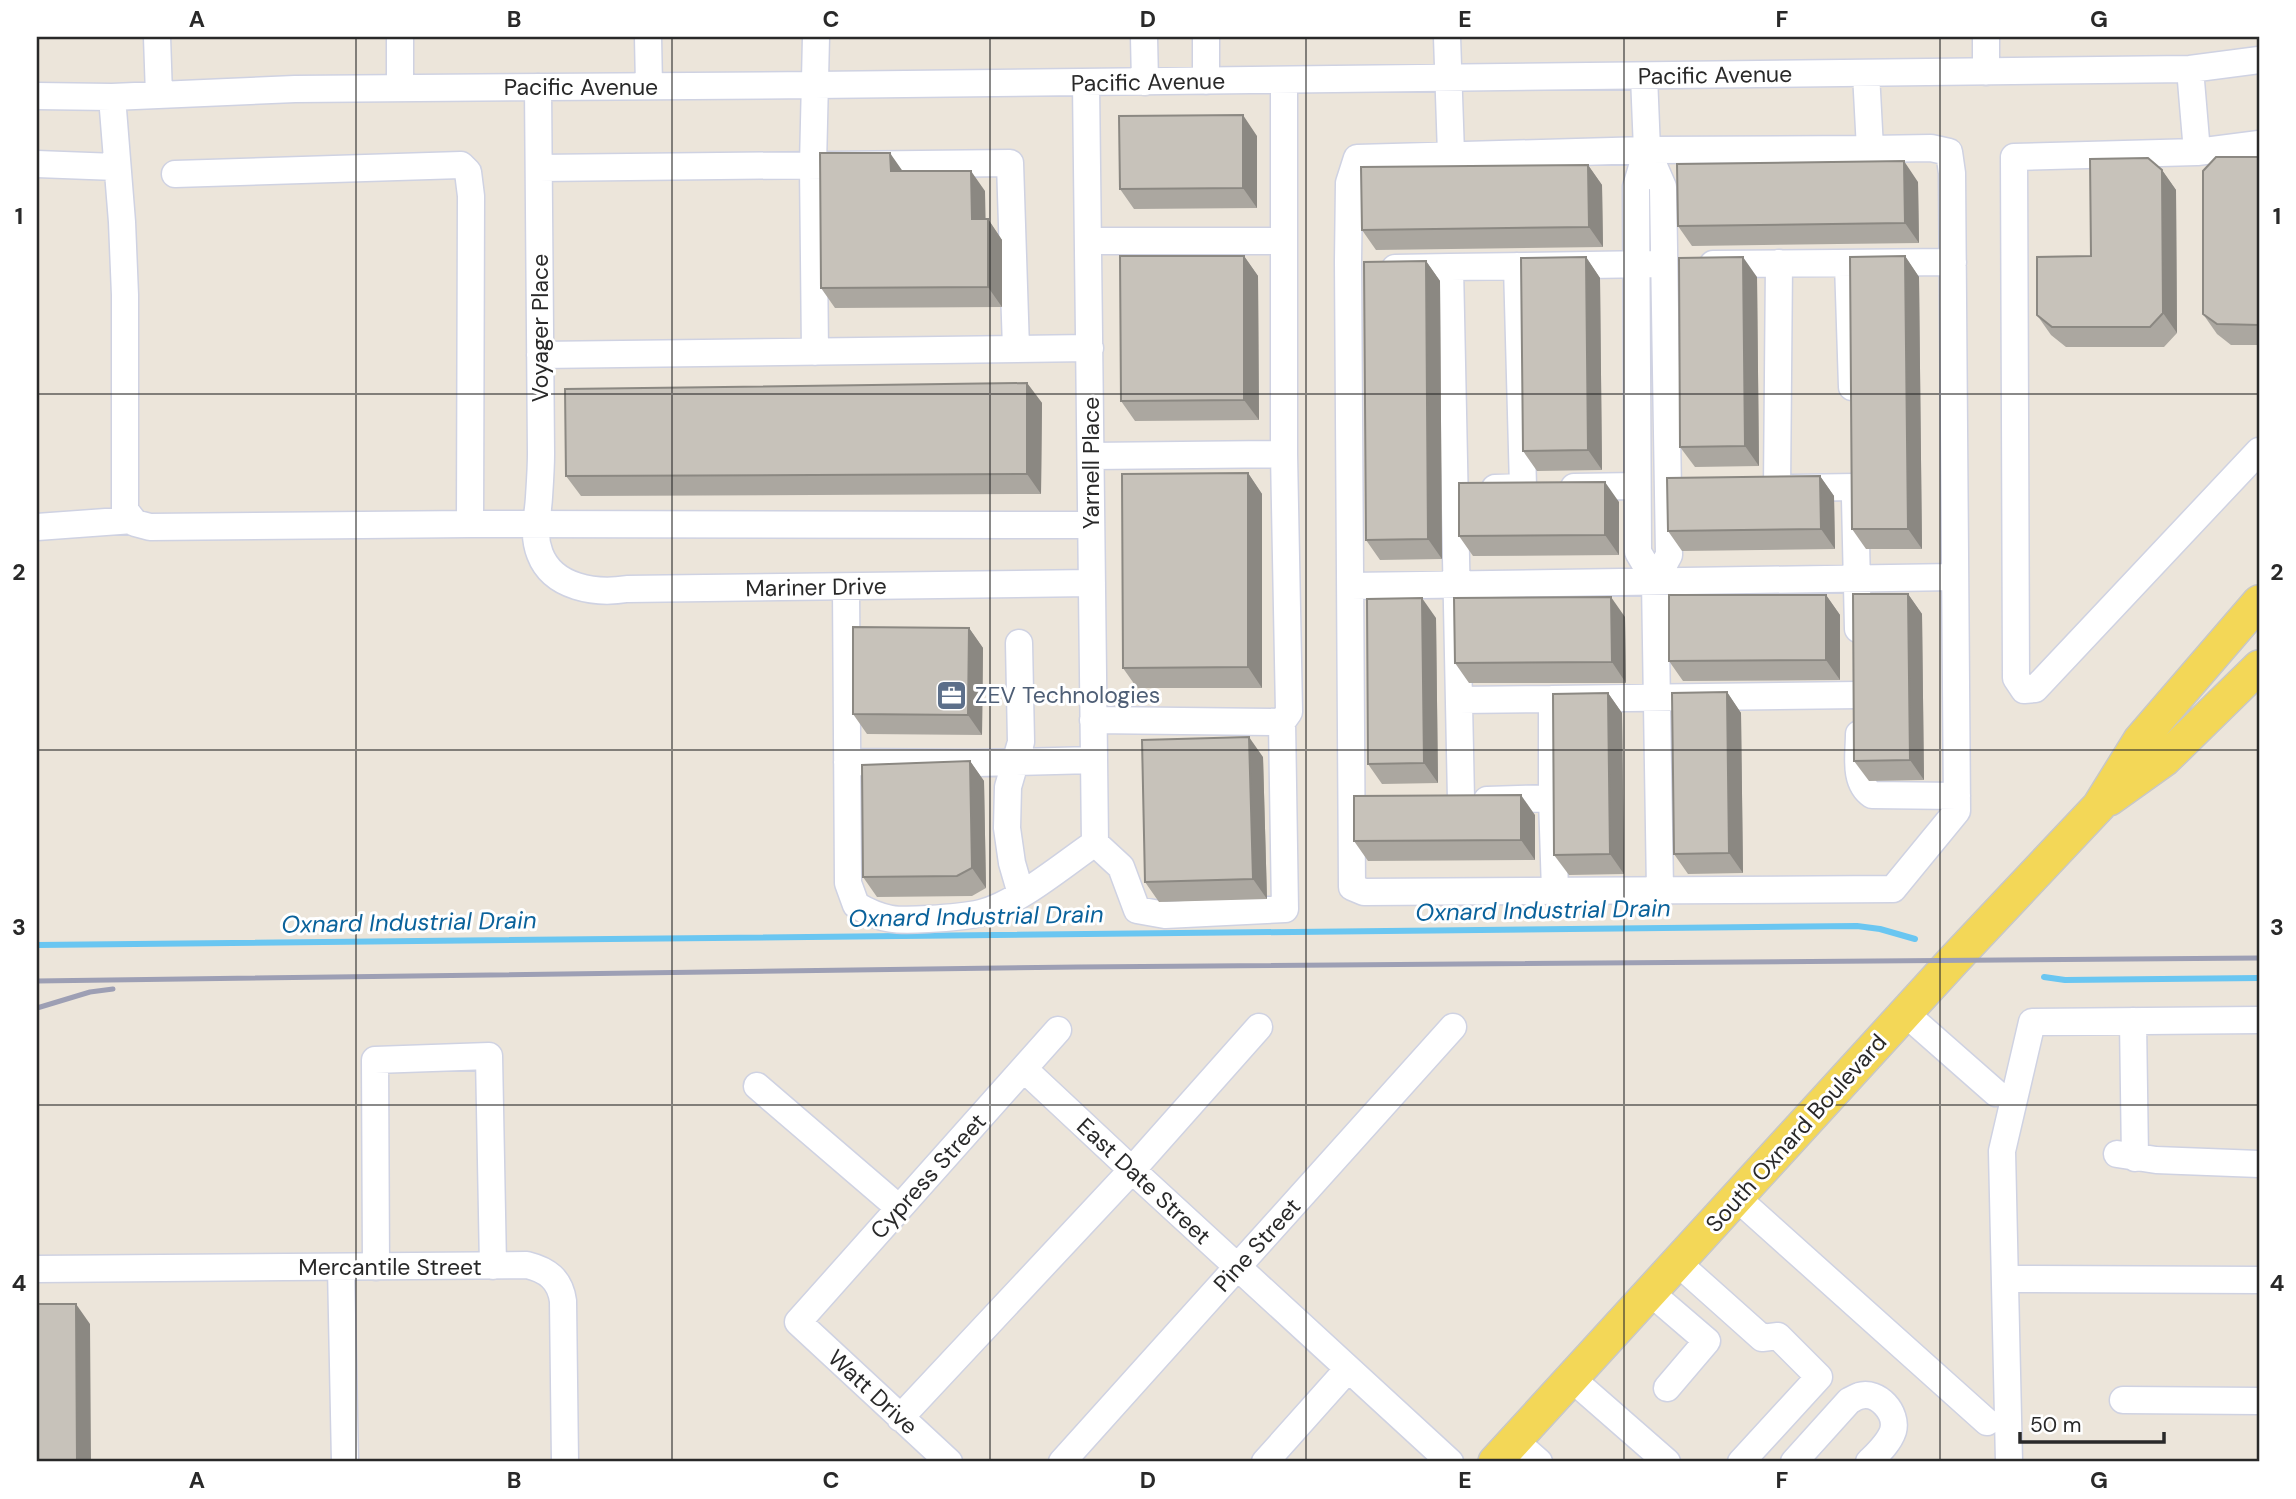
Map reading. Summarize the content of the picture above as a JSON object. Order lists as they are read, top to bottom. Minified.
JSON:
{"streets":{"main road":["South Oxnard Boulevard"],"street":["Pacific Avenue","Voyager Place","Yarnell Place","Mariner Drive","Cypress Street","East Date Street","Pine Street","Mercantile Street","Watt Drive"]},"crossings":[["Pacific Avenue","Voyager Place"],["Pacific Avenue","Yarnell Place"],["Voyager Place","Mariner Drive"],["Yarnell Place","Mariner Drive"],["Cypress Street","East Date Street"],["Cypress Street","Watt Drive"],["East Date Street","Pine Street"]],"water":["Oxnard Industrial Drain"],"places":{"office":["ZEV Technologies"]},"scale_bar":"50 m","grid":{"columns":["A","B","C","D","E","F","G"],"rows":["1","2","3","4"]}}
